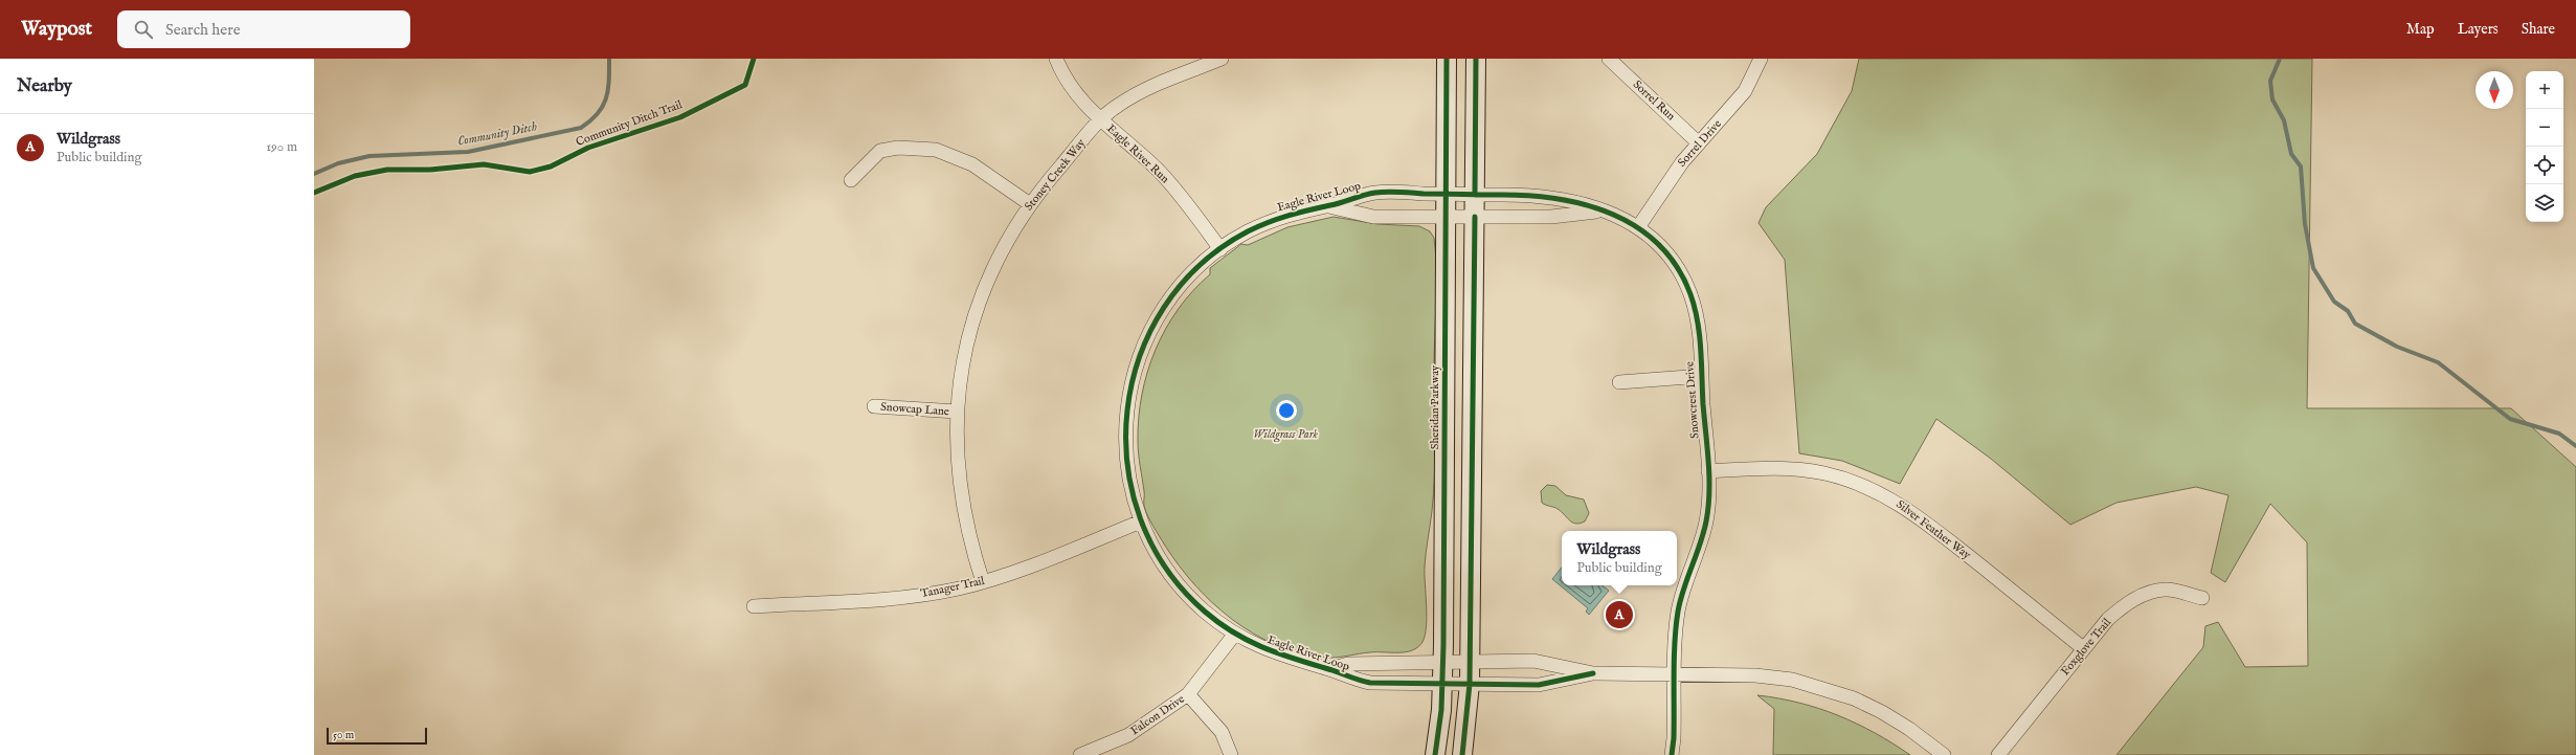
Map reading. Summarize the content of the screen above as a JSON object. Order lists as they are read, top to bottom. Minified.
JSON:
{"streets":{"main road":["Sheridan Parkway"],"street":["Sorrel Run","Sorrel Drive","Eagle River Run","Stoney Creek Way","Eagle River Loop","Snowcrest Drive","Snowcap Lane","Silver Feather Way","Tanager Trail","Foxglove Trail","Falcon Drive"],"cycle path":["Community Ditch Trail"]},"crossings":[["Sorrel Run","Sorrel Drive"],["Sorrel Drive","Snowcrest Drive"],["Eagle River Run","Stoney Creek Way"],["Eagle River Run","Eagle River Loop"],["Stoney Creek Way","Snowcap Lane"],["Stoney Creek Way","Tanager Trail"],["Eagle River Loop","Snowcrest Drive"],["Eagle River Loop","Sheridan Parkway"],["Eagle River Loop","Tanager Trail"],["Eagle River Loop","Falcon Drive"],["Snowcrest Drive","Silver Feather Way"],["Silver Feather Way","Foxglove Trail"]],"water":["Community Ditch"],"parks":["Wildgrass Park"],"scale_bar":"50 m","north":"bottom","page":{"header":"Waypost","search":"Search here","nav":["Map","Layers","Share"],"heading":"Nearby","map_buttons":["+","−"],"list":[{"mark":"A","name":"Wildgrass","note":"Public building","value":"190 m"}],"popup":["Wildgrass","Public building"],"pins":"A","scale":"50 m"}}
